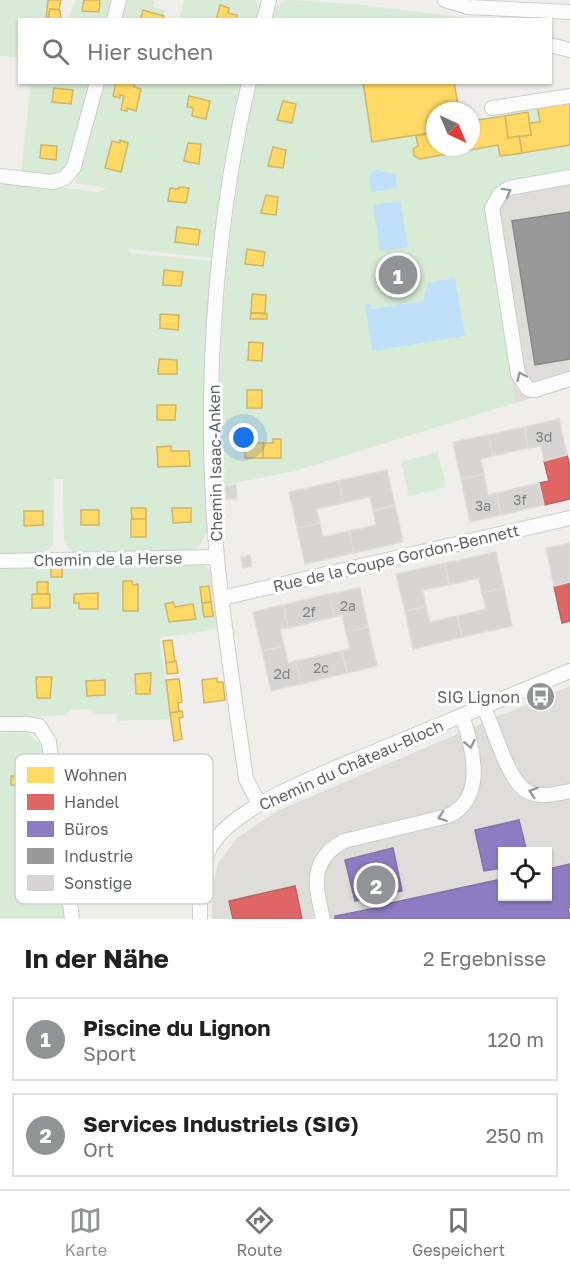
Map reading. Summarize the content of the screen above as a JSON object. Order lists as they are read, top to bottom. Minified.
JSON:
{"streets":{"street":["Chemin Isaac-Anken","Rue de la Coupe Gordon-Bennett","Chemin de la Herse","Chemin du Château-Bloch"]},"crossings":[["Chemin Isaac-Anken","Rue de la Coupe Gordon-Bennett"],["Chemin Isaac-Anken","Chemin de la Herse"],["Chemin Isaac-Anken","Chemin du Château-Bloch"]],"places":{"bus stop":["SIG Lignon"]},"house_numbers":["3d","3f","3a","2a","2f","2c","2d"],"legend":["Wohnen","Handel","Büros","Industrie","Sonstige"],"north":"bottom right","page":{"search":"Hier suchen","pins":["1","2"],"heading":["In der Nähe","2 Ergebnisse"],"list":[{"mark":"1","name":"Piscine du Lignon","note":"Sport","value":"120 m"},{"mark":"2","name":"Services Industriels (SIG)","note":"Ort","value":"250 m"}],"nav":["Karte","Route","Gespeichert"]}}
